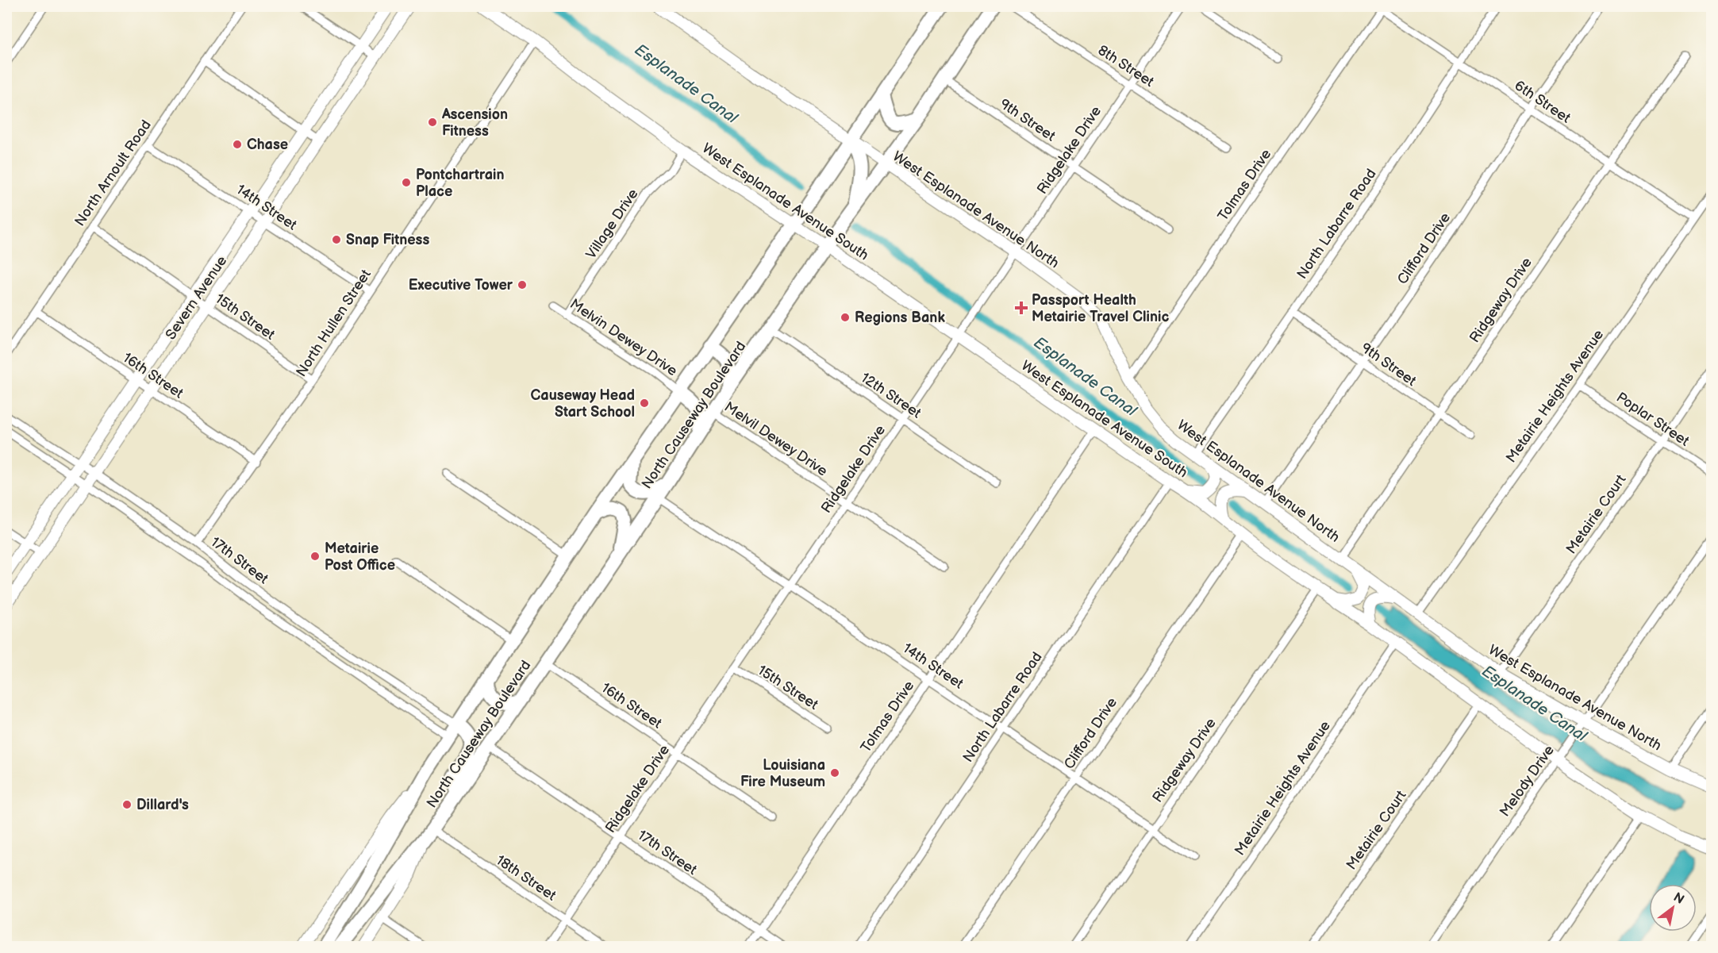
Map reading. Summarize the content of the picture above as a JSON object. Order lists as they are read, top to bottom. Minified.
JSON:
{"streets":{"highway":["North Causeway Boulevard"],"main road":["West Esplanade Avenue South","West Esplanade Avenue North","Severn Avenue"],"street":["8th Street","6th Street","9th Street","Ridgelake Drive","North Arnoult Road","Tolmas Drive","14th Street","Village Drive","North Labarre Road","Clifford Drive","Ridgeway Drive","15th Street","North Hullen Street","Melvin Dewey Drive","16th Street","12th Street","Metairie Heights Avenue","Poplar Street","Melvil Dewey Drive","Metairie Court","17th Street","Melody Drive","18th Street"]},"crossings":[["8th Street","Ridgelake Drive"],["6th Street","Tolmas Drive"],["6th Street","North Labarre Road"],["6th Street","Clifford Drive"],["6th Street","Ridgeway Drive"],["6th Street","Metairie Heights Avenue"],["9th Street","Ridgelake Drive"],["9th Street","North Labarre Road"],["9th Street","Clifford Drive"],["9th Street","Ridgeway Drive"],["9th Street","North Causeway Boulevard"],["Ridgelake Drive","West Esplanade Avenue South"],["Ridgelake Drive","14th Street"],["Ridgelake Drive","West Esplanade Avenue North"],["Ridgelake Drive","15th Street"],["Ridgelake Drive","16th Street"],["Ridgelake Drive","12th Street"],["Ridgelake Drive","Melvil Dewey Drive"],["Ridgelake Drive","17th Street"],["Ridgelake Drive","18th Street"],["North Arnoult Road","14th Street"],["North Arnoult Road","15th Street"],["North Arnoult Road","16th Street"],["Tolmas Drive","West Esplanade Avenue South"],["Tolmas Drive","14th Street"],["Tolmas Drive","West Esplanade Avenue North"],["Tolmas Drive","17th Street"],["West Esplanade Avenue South","Village Drive"],["West Esplanade Avenue South","North Labarre Road"],["West Esplanade Avenue South","Clifford Drive"],["West Esplanade Avenue South","Ridgeway Drive"],["West Esplanade Avenue South","North Hullen Street"],["West Esplanade Avenue South","Metairie Heights Avenue"],["West Esplanade Avenue South","North Causeway Boulevard"],["West Esplanade Avenue South","Metairie Court"],["West Esplanade Avenue South","Melody Drive"],["14th Street","North Labarre Road"],["14th Street","Clifford Drive"],["14th Street","Severn Avenue"],["14th Street","Ridgeway Drive"],["14th Street","North Hullen Street"],["14th Street","North Causeway Boulevard"],["West Esplanade Avenue North","North Labarre Road"],["West Esplanade Avenue North","Clifford Drive"],["West Esplanade Avenue North","Ridgeway Drive"],["West Esplanade Avenue North","Metairie Heights Avenue"],["West Esplanade Avenue North","North Causeway Boulevard"],["West Esplanade Avenue North","Metairie Court"],["West Esplanade Avenue North","Melody Drive"],["Village Drive","Melvin Dewey Drive"],["Severn Avenue","15th Street"],["Severn Avenue","16th Street"],["Severn Avenue","17th Street"],["15th Street","North Hullen Street"],["North Hullen Street","16th Street"],["North Hullen Street","17th Street"],["Melvin Dewey Drive","North Causeway Boulevard"],["16th Street","North Causeway Boulevard"],["12th Street","North Causeway Boulevard"],["Metairie Heights Avenue","Poplar Street"],["North Causeway Boulevard","Melvil Dewey Drive"],["North Causeway Boulevard","17th Street"],["North Causeway Boulevard","18th Street"],["Poplar Street","Metairie Court"]],"water":["Esplanade Canal"],"places":{"other":["Ascension Fitness","Chase","Pontchartrain Place","Snap Fitness","Executive Tower","Regions Bank","Causeway Head Start School","Metairie Post Office","Louisiana Fire Museum","Dillard's"],"health":["Passport Health Metairie Travel Clinic"]},"north":"top right"}
